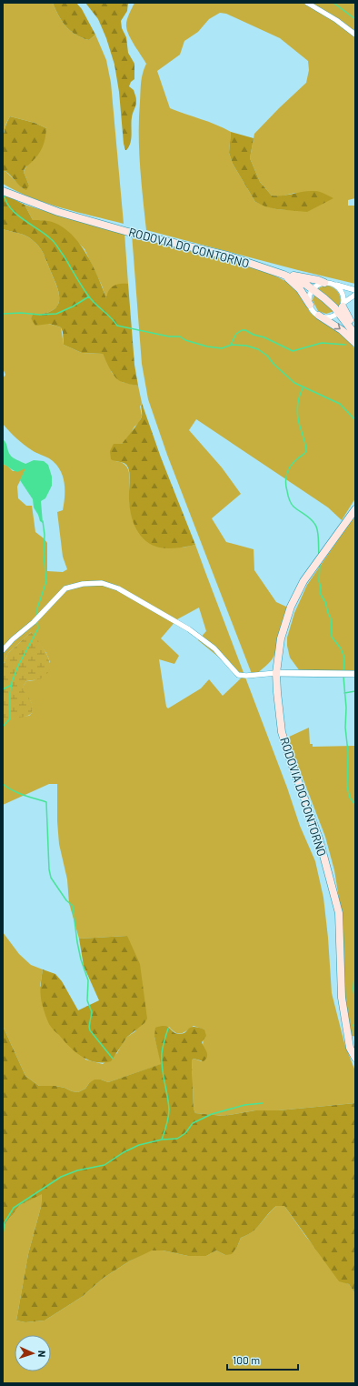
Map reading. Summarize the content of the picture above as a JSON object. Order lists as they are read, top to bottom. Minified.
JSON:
{"streets":{"main road":["RODOVIA DO CONTORNO"]},"scale_bar":"100 m","north":"right"}
